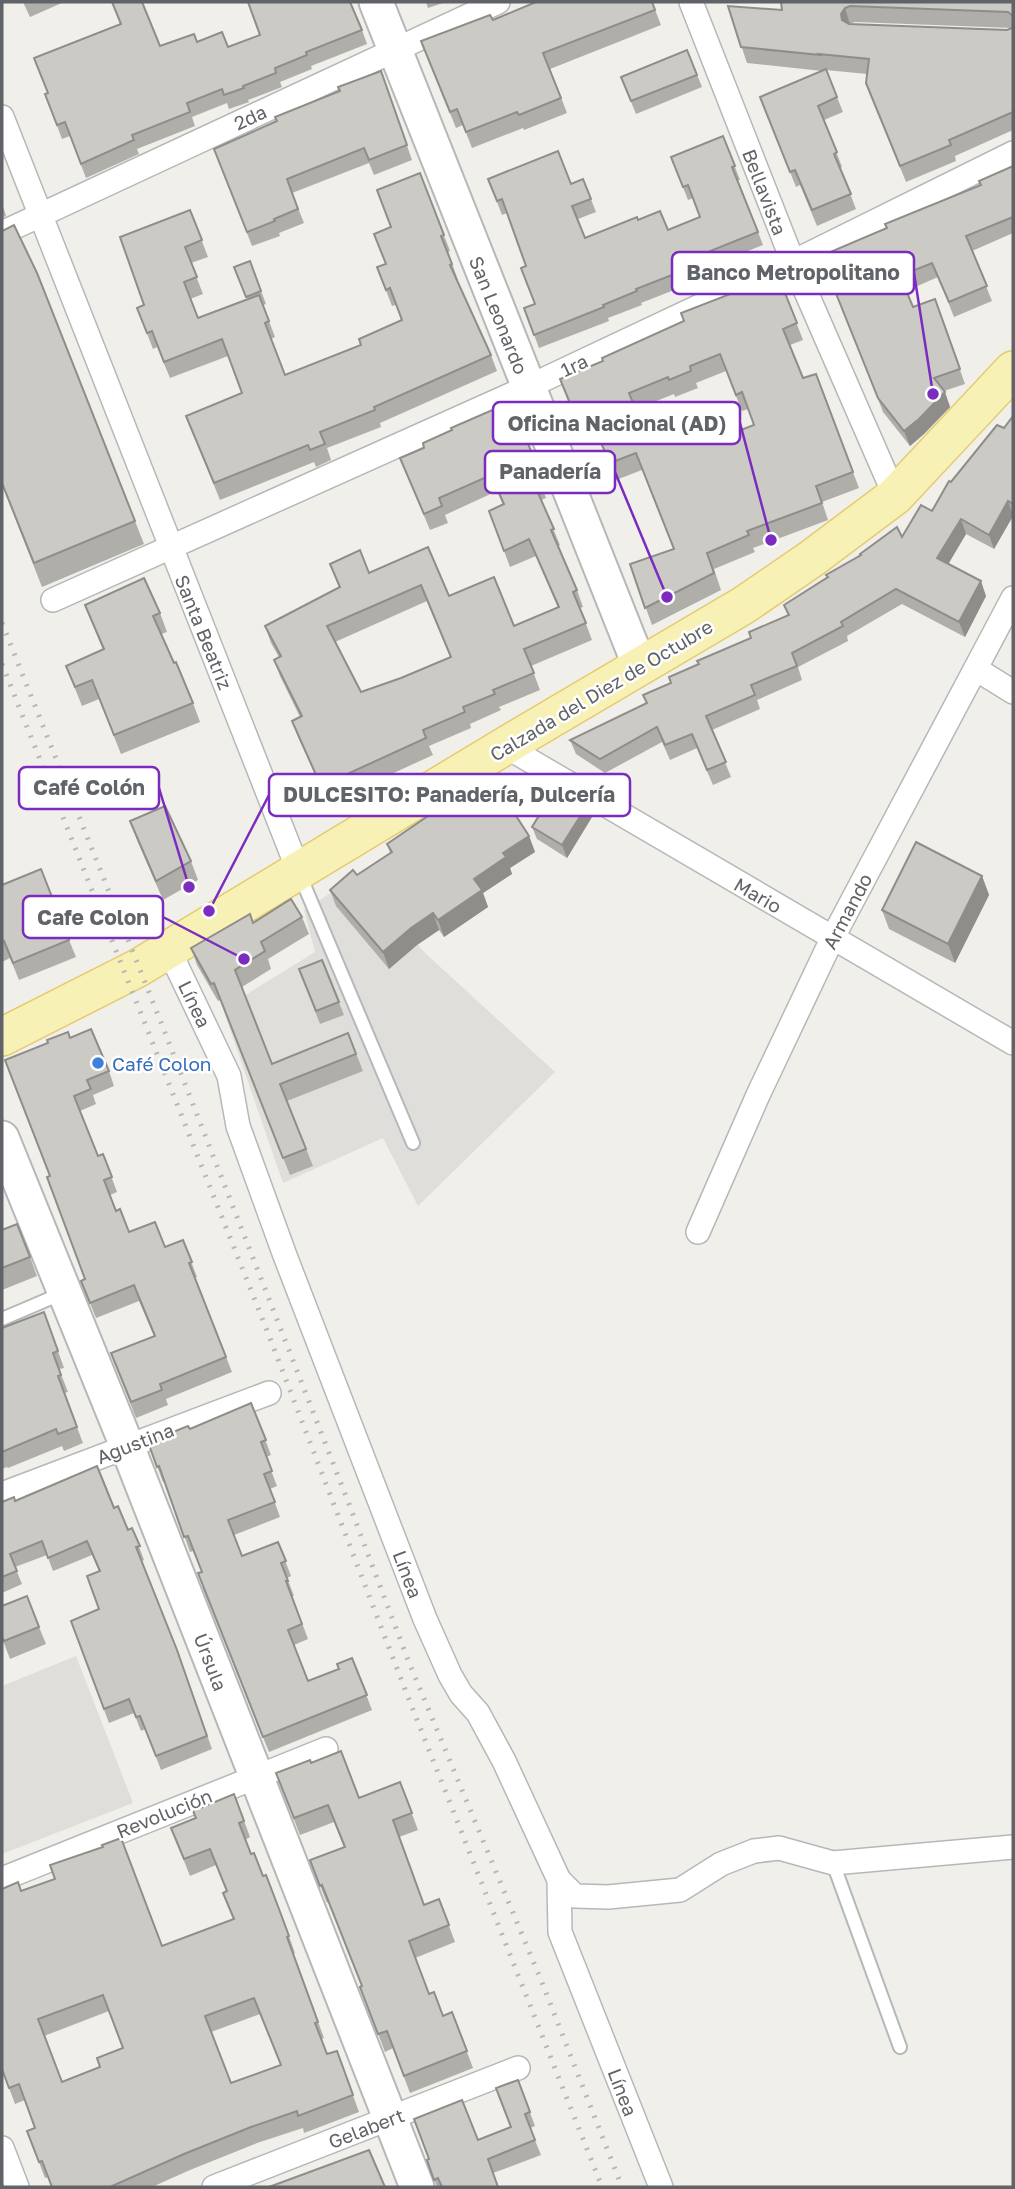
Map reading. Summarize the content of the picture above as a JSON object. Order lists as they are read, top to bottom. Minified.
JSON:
{"streets":{"main road":["Calzada del Diez de Octubre"],"street":["2da","Bellavista","San Leonardo","1ra","Santa Beatriz","Mario","Armando","Línea","Agustina","Úrsula","Revolución","Gelabert"]},"crossings":[["2da","San Leonardo"],["2da","Santa Beatriz"],["Bellavista","1ra"],["Bellavista","Calzada del Diez de Octubre"],["San Leonardo","1ra"],["San Leonardo","Calzada del Diez de Octubre"],["1ra","Santa Beatriz"],["Santa Beatriz","Calzada del Diez de Octubre"],["Calzada del Diez de Octubre","Mario"],["Calzada del Diez de Octubre","Línea"],["Mario","Armando"],["Agustina","Úrsula"],["Úrsula","Revolución"],["Úrsula","Gelabert"]],"places":["Banco Metropolitano","Oficina Nacional (AD)","Panadería","Café Colón","DULCESITO: Panadería, Dulcería","Cafe Colon","Café Colon"]}
